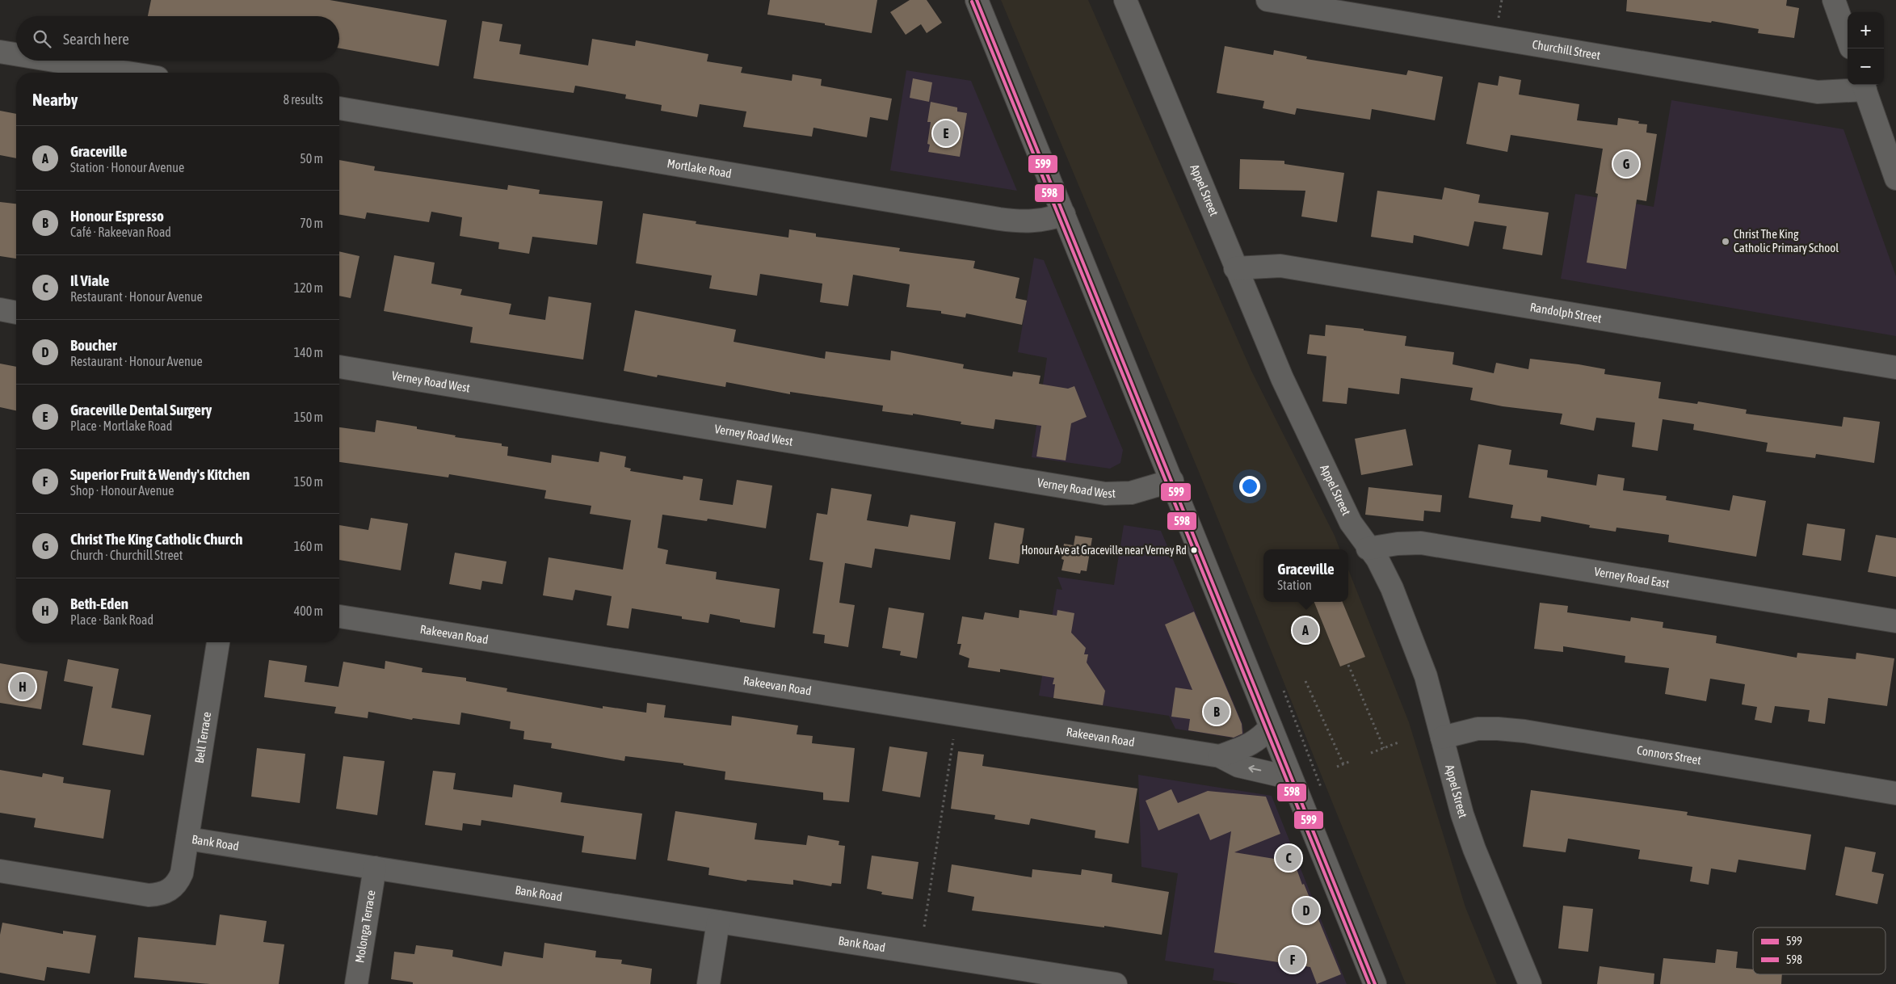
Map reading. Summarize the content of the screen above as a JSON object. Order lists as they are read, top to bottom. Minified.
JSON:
{"streets":{"street":["Churchill Street","Mortlake Road","Appel Street","Randolph Street","Verney Road West","Verney Road East","Rakeevan Road","Bell Terrace","Connors Street","Bank Road","Molonga Terrace"]},"crossings":[["Appel Street","Randolph Street"],["Appel Street","Verney Road East"],["Appel Street","Connors Street"],["Bell Terrace","Bank Road"],["Bank Road","Molonga Terrace"]],"places":["Christ The King Catholic Primary School","Honour Ave at Graceville near Verney Rd"],"lines":["transit line 599","transit line 598"],"legend":["599","598"],"page":{"map_buttons":["+","−"],"search":"Search here","heading":["Nearby","8 results"],"pins":["E","G","A","H","B","C","D","F"],"list":[{"mark":"A","name":"Graceville","note":"Station · Honour Avenue","value":"50 m"},{"mark":"B","name":"Honour Espresso","note":"Café · Rakeevan Road","value":"70 m"},{"mark":"C","name":"Il Viale","note":"Restaurant · Honour Avenue","value":"120 m"},{"mark":"D","name":"Boucher","note":"Restaurant · Honour Avenue","value":"140 m"},{"mark":"E","name":"Graceville Dental Surgery","note":"Place · Mortlake Road","value":"150 m"},{"mark":"F","name":"Superior Fruit & Wendy's Kitchen","note":"Shop · Honour Avenue","value":"150 m"},{"mark":"G","name":"Christ The King Catholic Church","note":"Church · Churchill Street","value":"160 m"},{"mark":"H","name":"Beth-Eden","note":"Place · Bank Road","value":"400 m"}],"popup":["Graceville","Station"]}}
